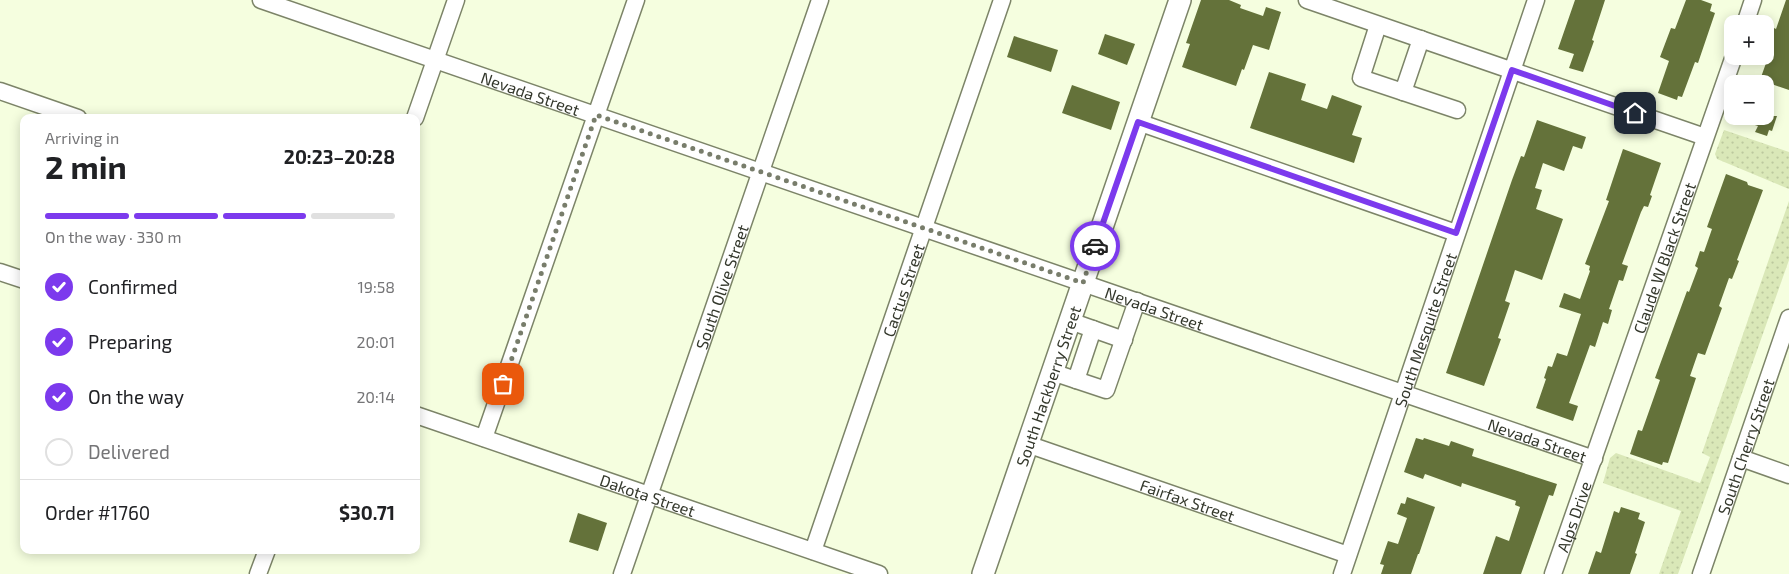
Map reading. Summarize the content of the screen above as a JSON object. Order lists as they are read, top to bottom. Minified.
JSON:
{"streets":{"main road":["South Hackberry Street"],"street":["Nevada Street","Claude W Black Street","South Olive Street","Cactus Street","South Mesquite Street","South Cherry Street","Dakota Street","Fairfax Street","Alps Drive"]},"crossings":[["Nevada Street","Claude W Black Street"],["Nevada Street","South Olive Street"],["Nevada Street","Cactus Street"],["Nevada Street","South Mesquite Street"],["Nevada Street","South Hackberry Street"],["Nevada Street","Alps Drive"],["Claude W Black Street","Alps Drive"],["South Olive Street","Dakota Street"],["Cactus Street","Dakota Street"],["South Mesquite Street","Fairfax Street"],["South Hackberry Street","Fairfax Street"]],"page":{"map_buttons":["+","−"],"heading":["2 min","Arriving in","20:23–20:28"],"panel":["Order #1760","$30.71"],"bar":"On the way · 330 m","list":[["Confirmed","19:58"],["Preparing","20:01"],["On the way","20:14"],"Delivered"]}}
